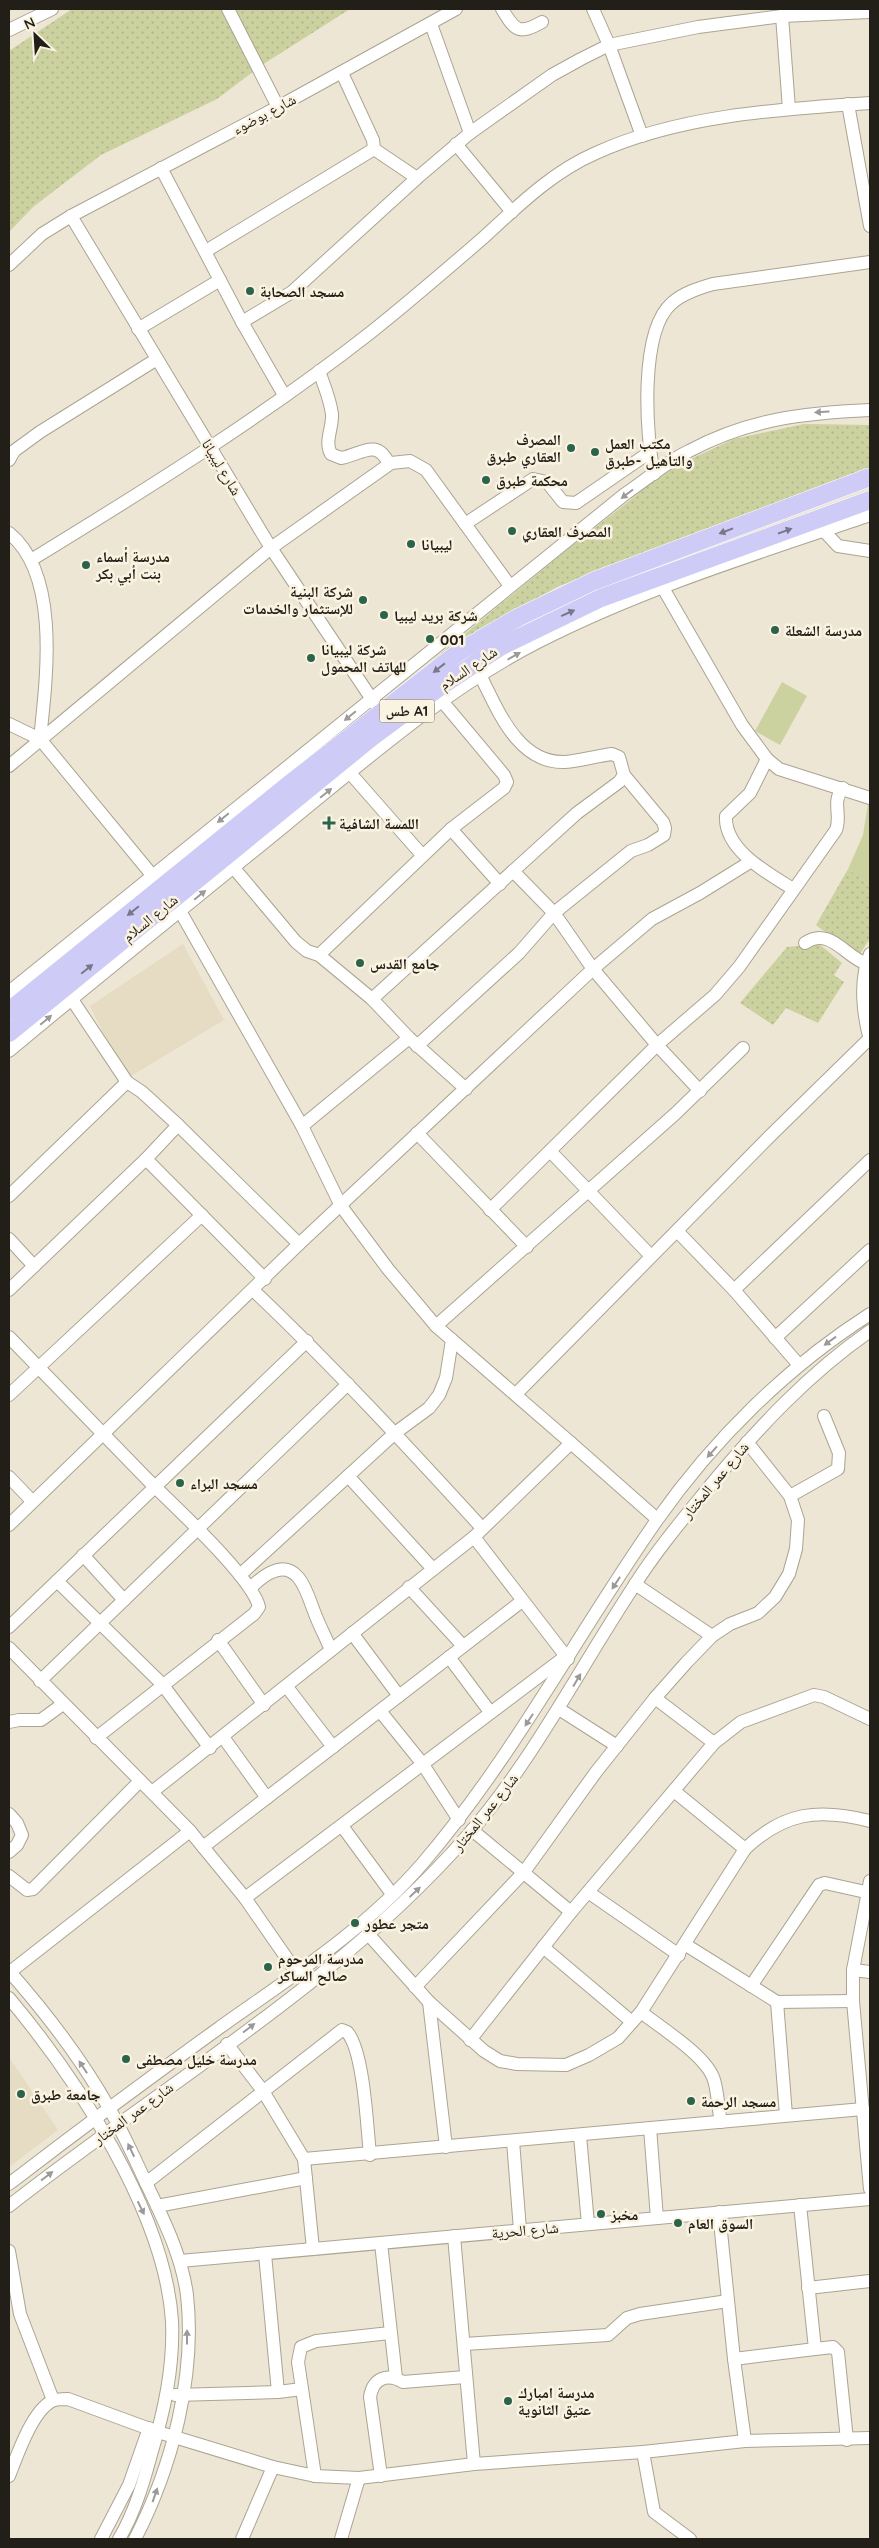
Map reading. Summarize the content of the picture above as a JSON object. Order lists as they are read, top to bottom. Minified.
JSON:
{"streets":{"highway":["شارع السلام","طس A1"],"street":["شارع بوضوء","شارع ليبيانا","شارع عمر المختار","شارع الحرية"]},"crossings":[["شارع بوضوء","شارع ليبيانا"],["شارع ليبيانا","شارع السلام"]],"places":{"other":["مسجد الصحابة","المصرف العقاري طبرق","مكتب العمل والتأهيل -طبرق","محكمة طبرق","المصرف العقاري","ليبيانا","مدرسة أسماء بنت أبي بكر","شركة البنية للإستثمار والخدمات","شركة بريد ليبيا","مدرسة الشعلة","001","شركة ليبيانا للهاتف المحمول","جامع القدس","مسجد البراء","متجر عطور","مدرسة المرحوم صالح الساكر","مدرسة خليل مصطفى","جامعة طبرق","مسجد الرحمة","مخبز","السوق العام","مدرسة امبارك عتيق الثانوية"],"health":["اللمسة الشافية"]},"north":"top left"}
